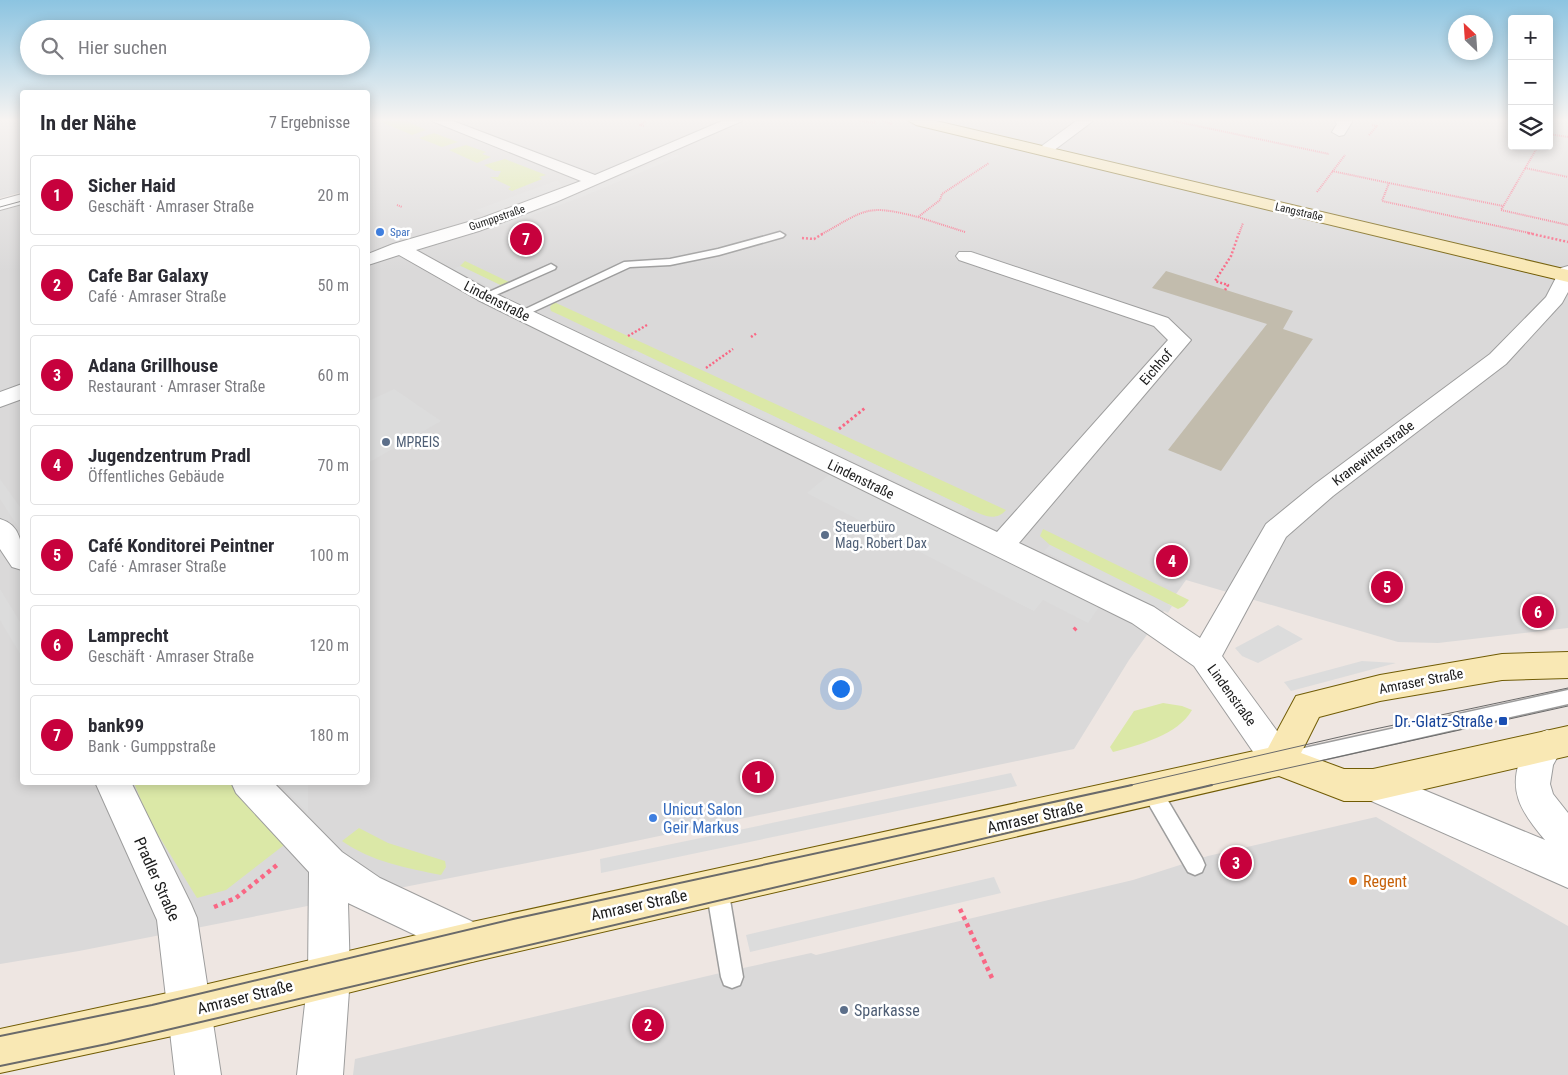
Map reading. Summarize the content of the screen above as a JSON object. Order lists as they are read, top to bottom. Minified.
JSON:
{"streets":{"street":["Langstraße","Gumppstraße","Lindenstraße","Eichhof","Kranewitterstraße","Amraser Straße","Pradler Straße"]},"crossings":[["Langstraße","Kranewitterstraße"],["Gumppstraße","Lindenstraße"],["Lindenstraße","Eichhof"],["Lindenstraße","Kranewitterstraße"],["Lindenstraße","Amraser Straße"],["Amraser Straße","Pradler Straße"]],"places":{"other":["Spar","MPREIS","Steuerbüro Mag. Robert Dax","Unicut Salon Geir Markus","Regent","Sparkasse"],"transit":["Dr.-Glatz-Straße"]},"north":"top left","page":{"map_buttons":["+","−"],"search":"Hier suchen","heading":["In der Nähe","7 Ergebnisse"],"list":[{"mark":"1","name":"Sicher Haid","note":"Geschäft · Amraser Straße","value":"20 m"},{"mark":"2","name":"Cafe Bar Galaxy","note":"Café · Amraser Straße","value":"50 m"},{"mark":"3","name":"Adana Grillhouse","note":"Restaurant · Amraser Straße","value":"60 m"},{"mark":"4","name":"Jugendzentrum Pradl","note":"Öffentliches Gebäude","value":"70 m"},{"mark":"5","name":"Café Konditorei Peintner","note":"Café · Amraser Straße","value":"100 m"},{"mark":"6","name":"Lamprecht","note":"Geschäft · Amraser Straße","value":"120 m"},{"mark":"7","name":"bank99","note":"Bank · Gumppstraße","value":"180 m"}],"pins":["7","4","5","6","1","3","2"]}}
